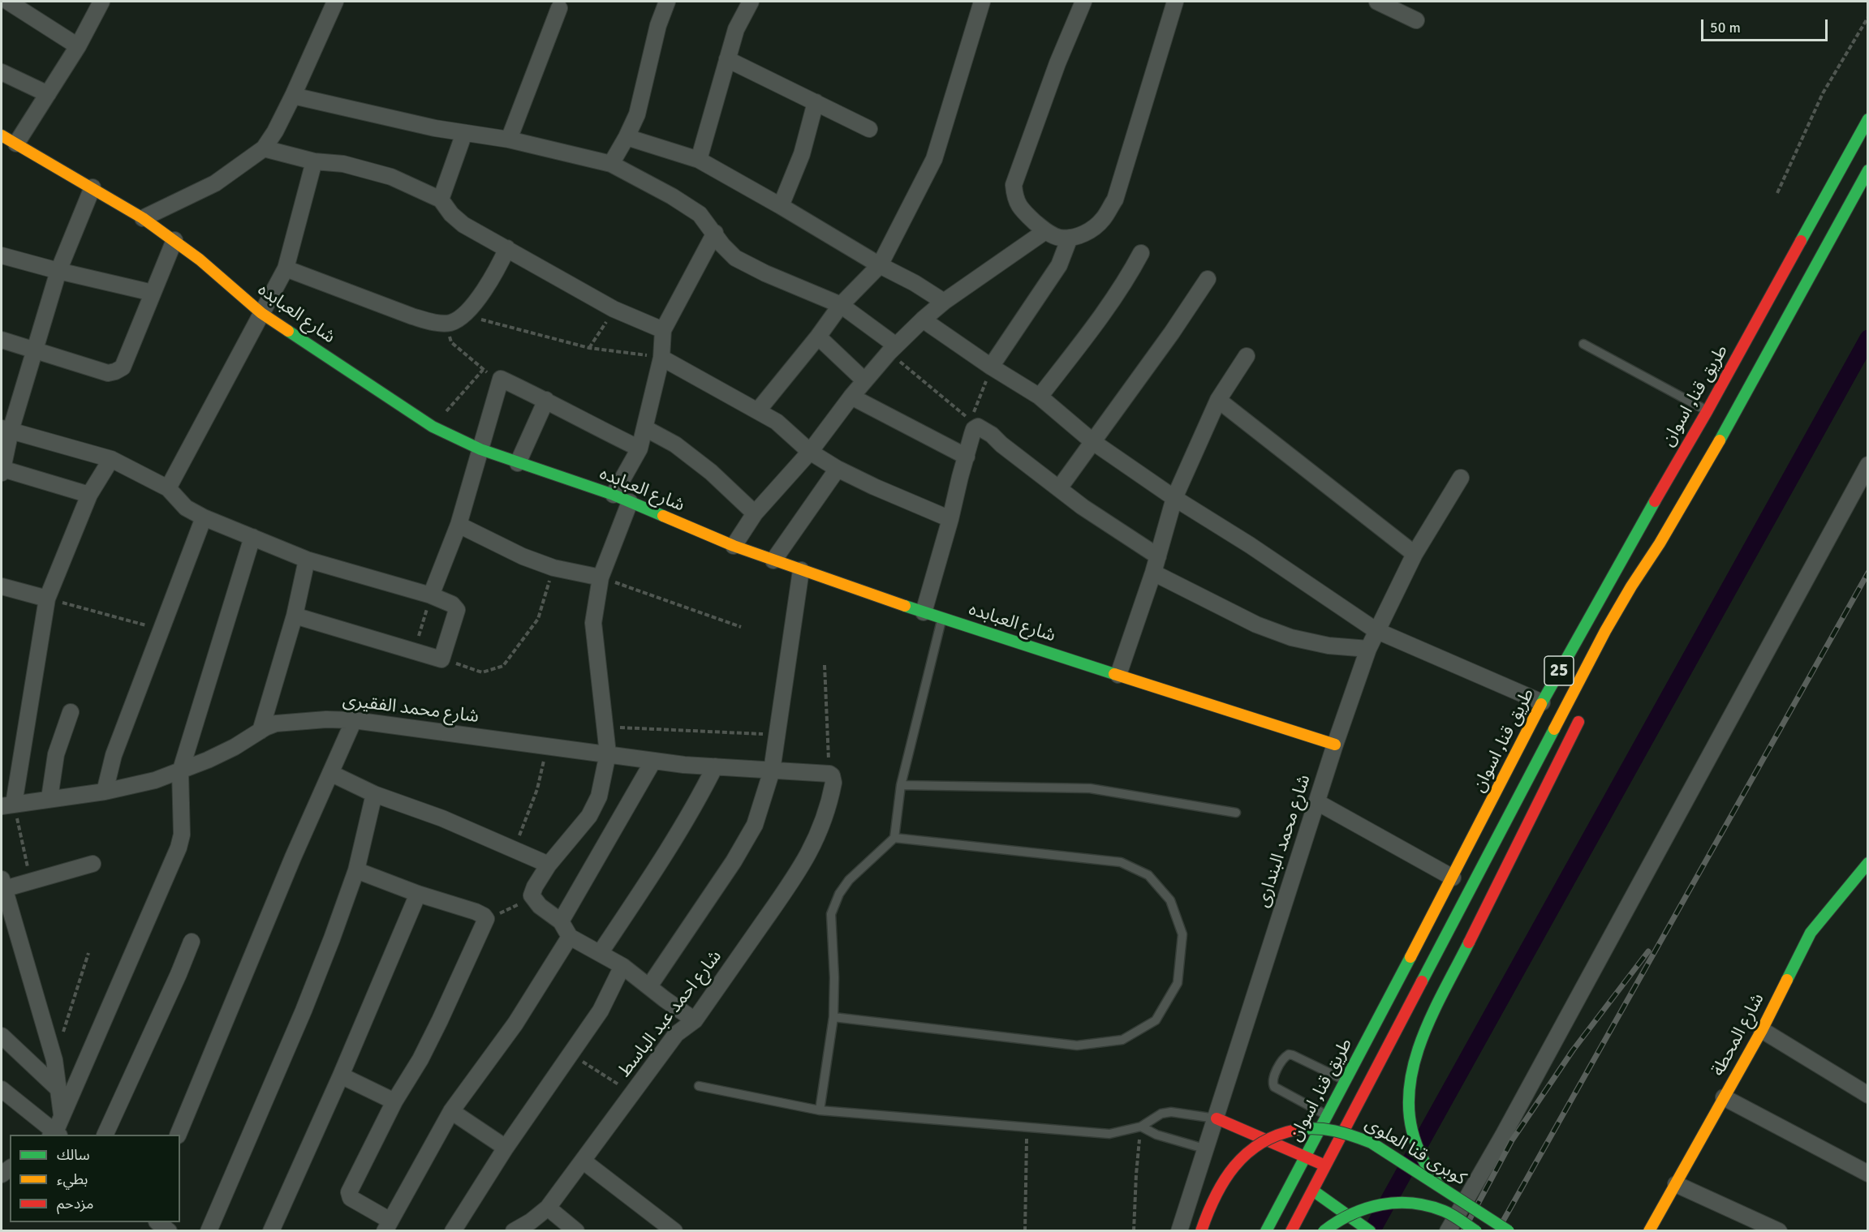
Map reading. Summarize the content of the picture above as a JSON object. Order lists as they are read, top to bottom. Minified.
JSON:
{"streets":{"main road":["شارع العبابده","طريق قنا, اسوان","25","شارع المحطة","كوبرى قنا العلوى"],"street":["شارع محمد الفقيرى","شارع محمد البندارى","شارع احمد عبد الباسط"]},"crossings":[["شارع العبابده","شارع محمد البندارى"],["شارع محمد الفقيرى","شارع احمد عبد الباسط"]],"legend":["سالك","بطيء","مزدحم"],"scale_bar":"50 m"}
